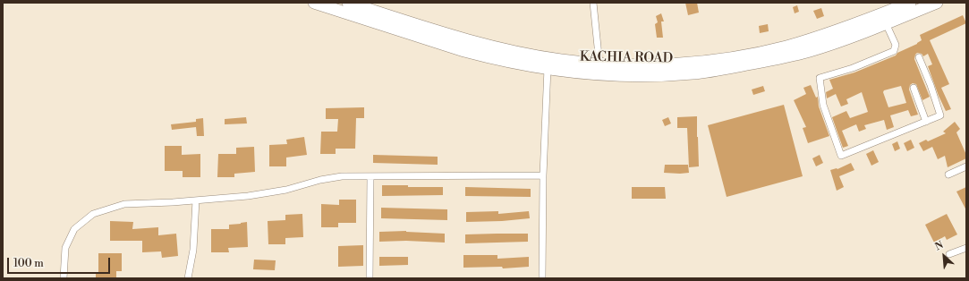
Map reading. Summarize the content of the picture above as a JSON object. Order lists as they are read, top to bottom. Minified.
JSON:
{"streets":{"highway":["KACHIA ROAD"]},"scale_bar":"100 m","north":"top left"}
